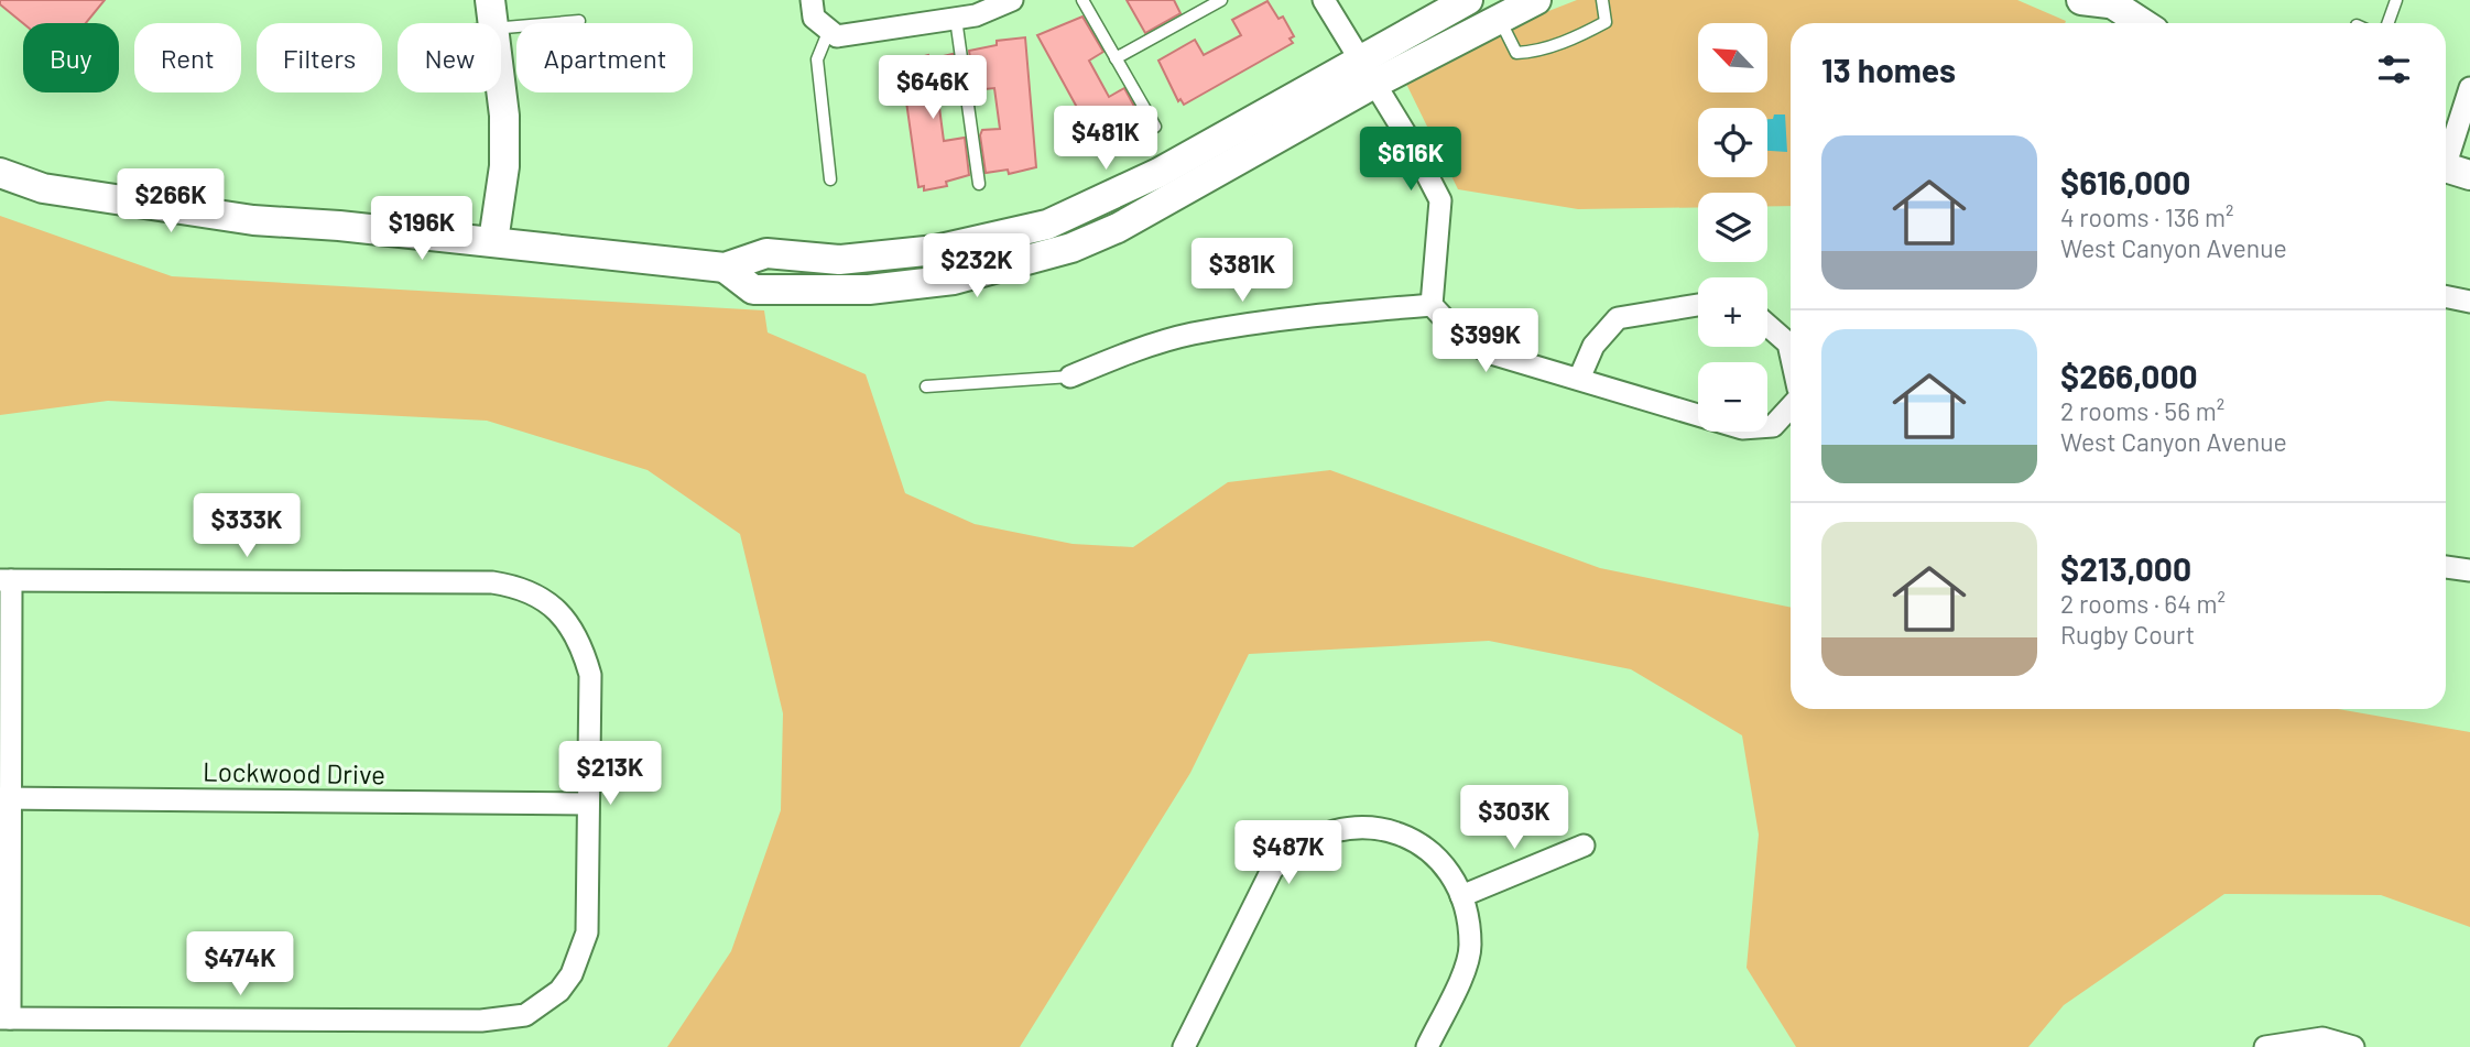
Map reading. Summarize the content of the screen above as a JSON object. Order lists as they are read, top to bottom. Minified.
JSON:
{"streets":{"street":["Lockwood Drive"]},"north":"top left","page":{"map_buttons":["+","−"],"chip":["Buy","Rent","Filters","New","Apartment"],"heading":"13 homes","price":["$646K","$481K","$616K","$266K","$196K","$232K","$381K","$399K","$333K","$213K","$303K","$487K","$474K"],"list":[{"name":"$616,000","note":"4 rooms · 136 m² · West Canyon Avenue"},{"name":"$266,000","note":"2 rooms · 56 m² · West Canyon Avenue"},{"name":"$213,000","note":"2 rooms · 64 m² · Rugby Court"}]}}
